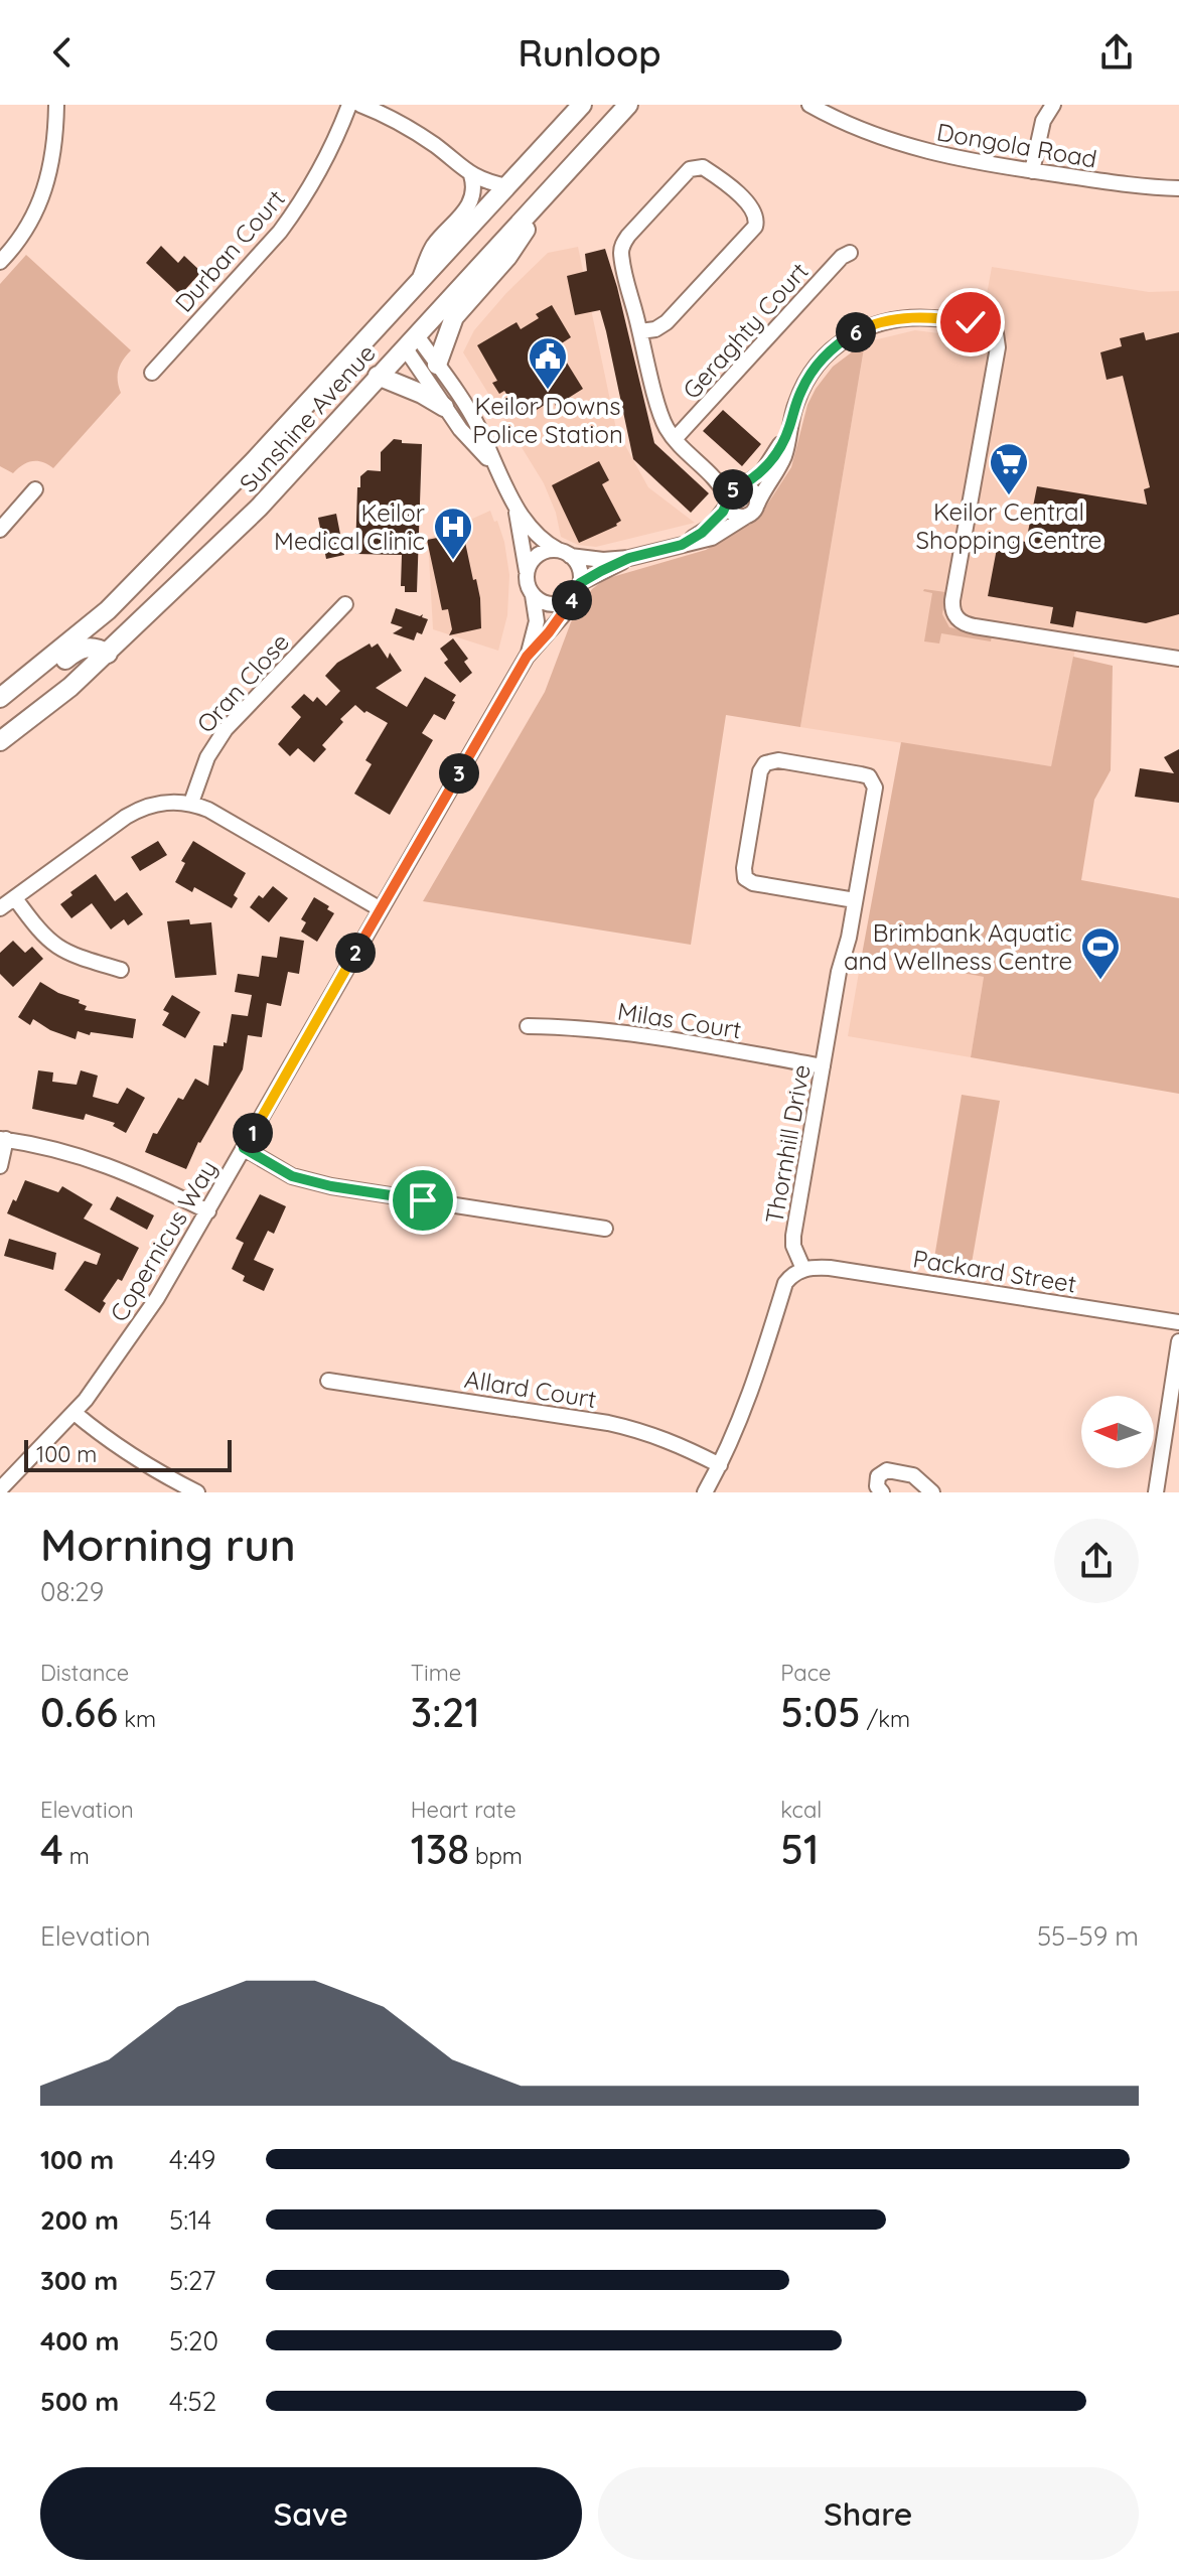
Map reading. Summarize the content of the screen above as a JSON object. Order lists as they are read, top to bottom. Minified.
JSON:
{"streets":{"main road":["Sunshine Avenue"],"street":["Dongola Road","Durban Court","Geraghty Court","Oran Close","Milas Court","Thornhill Drive","Copernicus Way","Packard Street","Allard Court"]},"crossings":[["Milas Court","Thornhill Drive"],["Thornhill Drive","Packard Street"]],"places":{"public building":["Keilor Downs Police Station"],"supermarket":["Keilor Central Shopping Centre"],"hospital":["Keilor Medical Clinic"],"sports":["Brimbank Aquatic and Wellness Centre"]},"scale_bar":"100 m","north":"left","page":{"header":"Runloop","pins":["6","5","4","3","2","1"],"scale":"100 m","heading":["Morning run","08:29"],"stats":[["Distance","0.66 km"],["Time","3:21"],["Pace","5:05 /km"],["Elevation","4 m"],["Heart rate","138 bpm"],["kcal","51"]],"chart":["Elevation","55–59 m"],"list":[{"name":"100 m","note":"4:49"},{"name":"200 m","note":"5:14"},{"name":"300 m","note":"5:27"},{"name":"400 m","note":"5:20"},{"name":"500 m","note":"4:52"}],"buttons":["Save","Share"]}}
